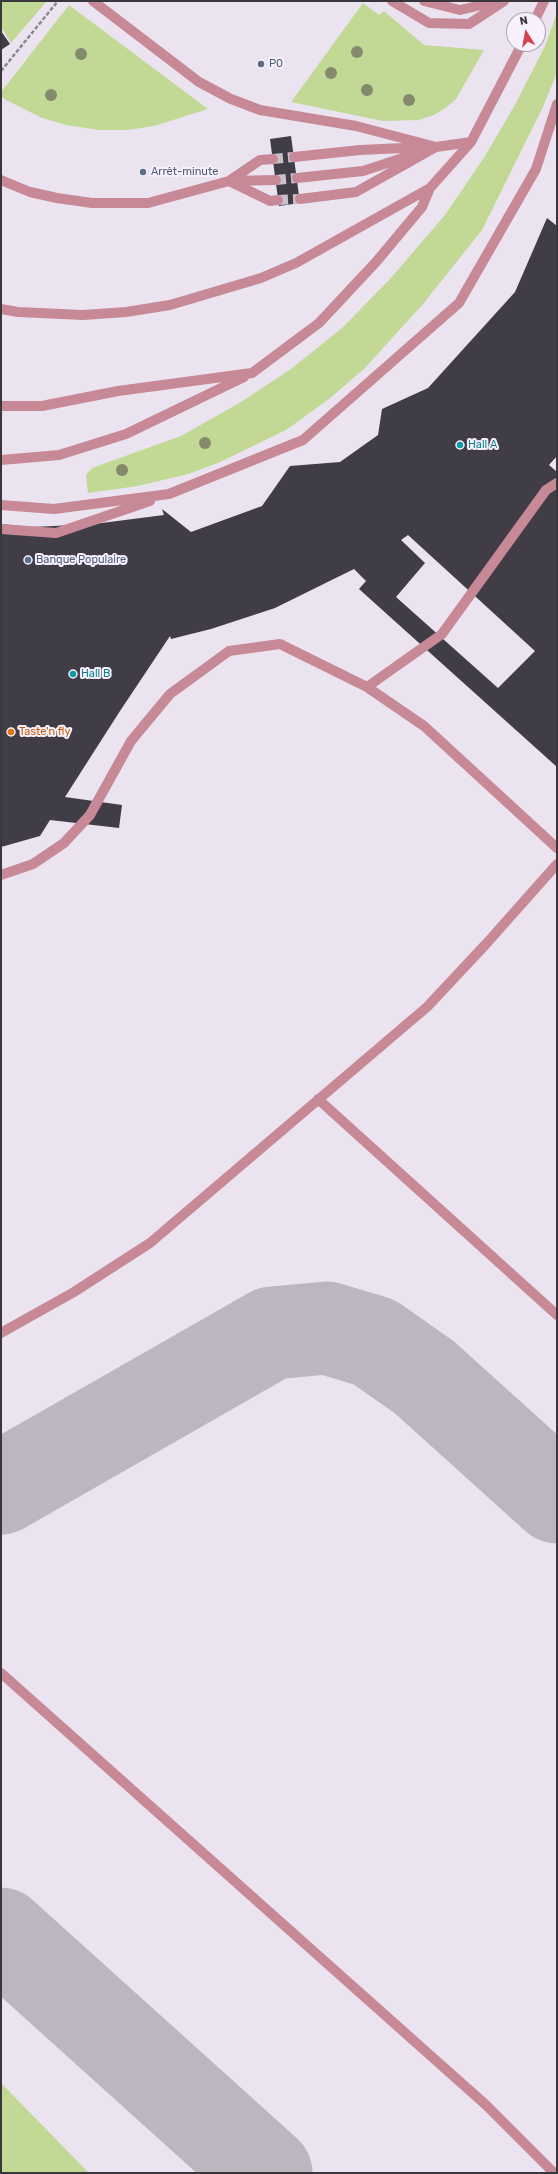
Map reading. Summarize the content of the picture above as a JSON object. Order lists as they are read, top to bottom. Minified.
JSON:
{"places":["P0","Arrêt-minute","Hall A","Banque Populaire","Hall B","Taste'n fly"],"north":"top"}
